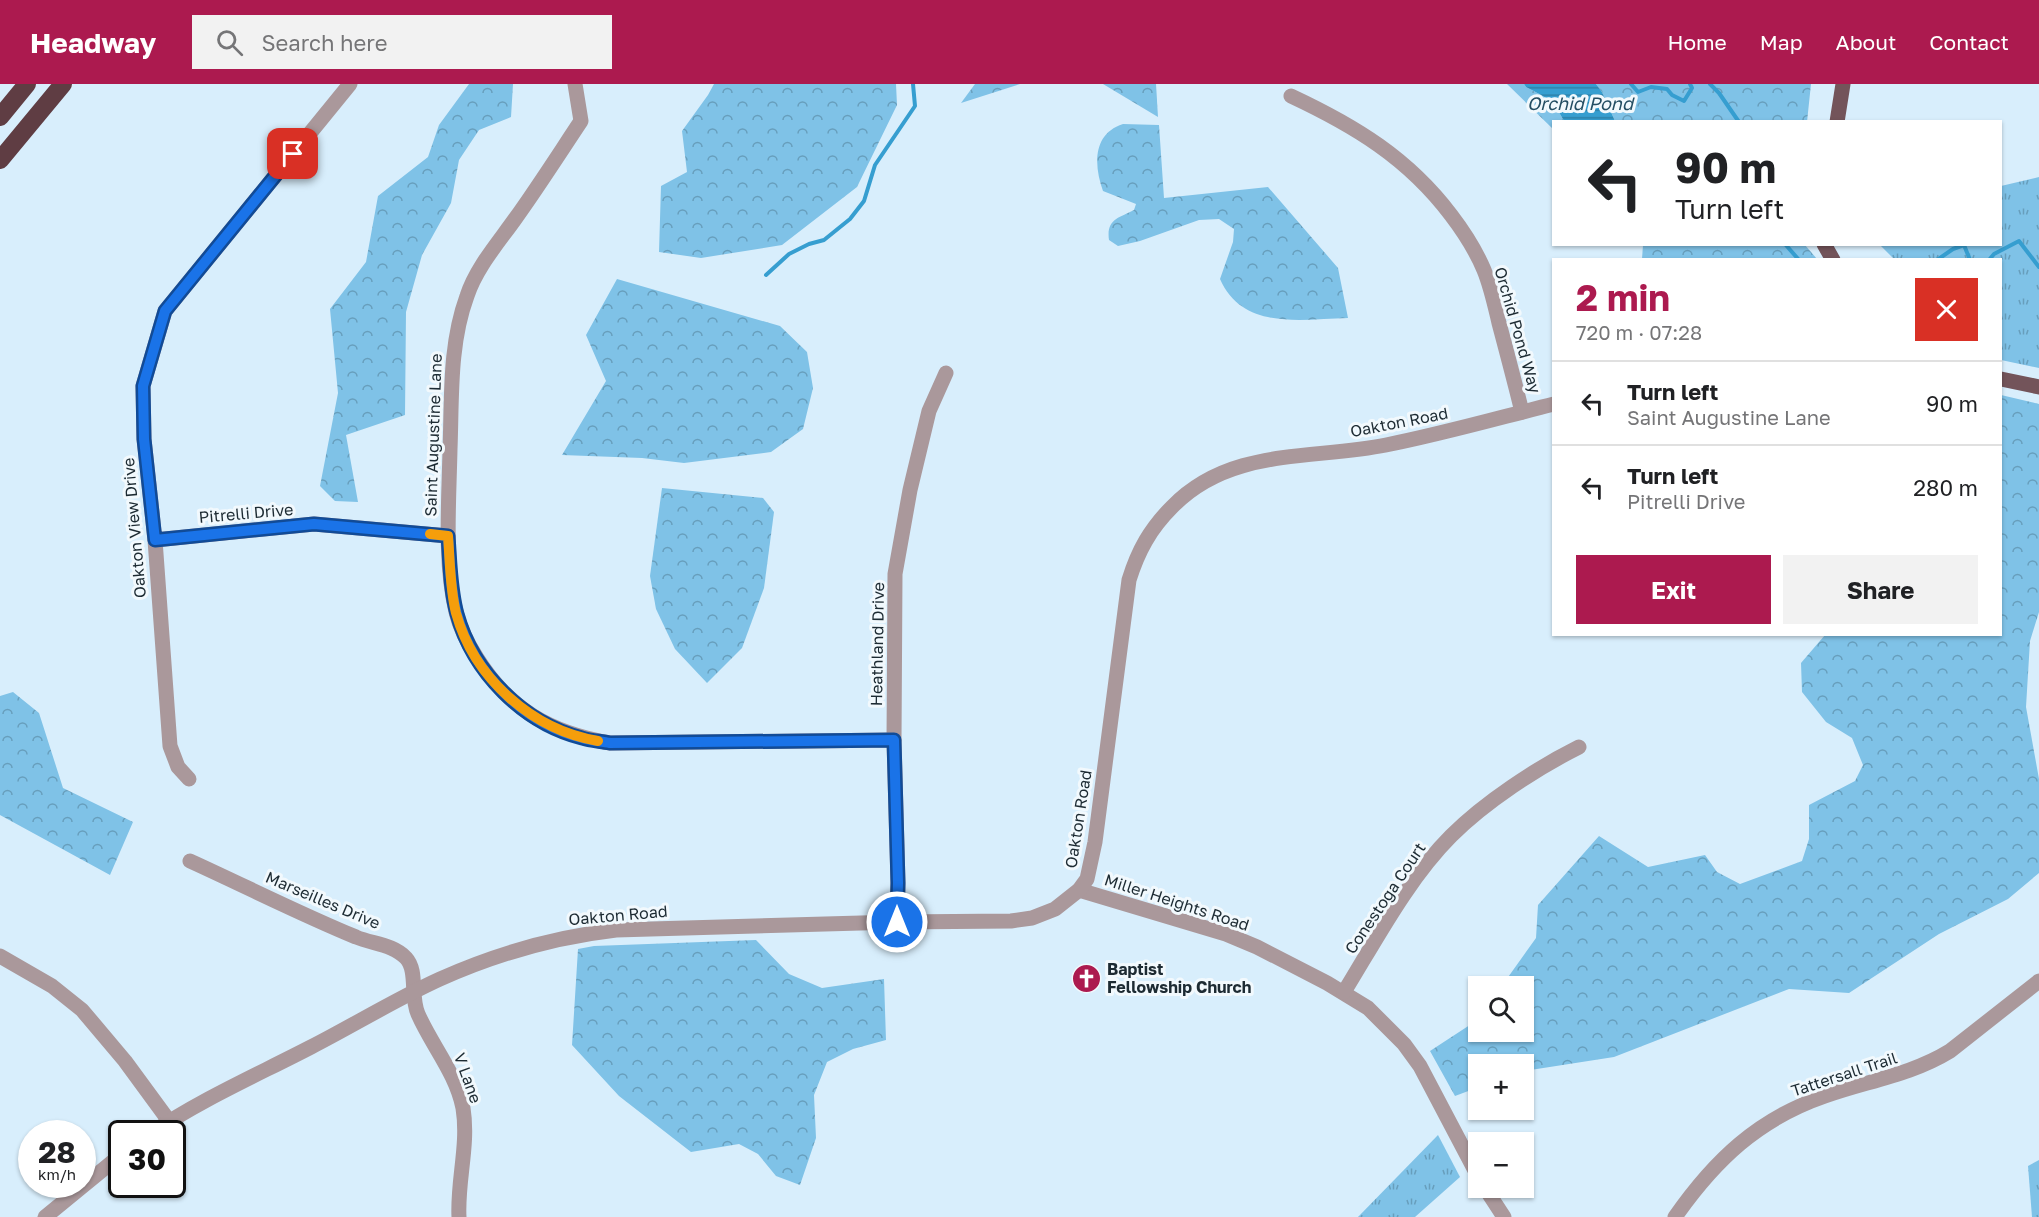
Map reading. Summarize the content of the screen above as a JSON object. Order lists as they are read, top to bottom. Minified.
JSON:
{"streets":{"street":["Orchid Pond Way","Oakton Road","Saint Augustine Lane","Pitrelli Drive","Oakton View Drive","Heathland Drive","Conestoga Court","Marseilles Drive","Miller Heights Road","Tattersall Trail","V Lane"]},"crossings":[["Orchid Pond Way","Oakton Road"],["Oakton Road","Heathland Drive"],["Oakton Road","Marseilles Drive"],["Oakton Road","Miller Heights Road"],["Oakton Road","V Lane"],["Saint Augustine Lane","Pitrelli Drive"],["Saint Augustine Lane","Heathland Drive"],["Pitrelli Drive","Oakton View Drive"],["Conestoga Court","Miller Heights Road"],["Marseilles Drive","V Lane"]],"water":["Orchid Pond"],"places":{"church":["Baptist Fellowship Church"]},"page":{"header":"Headway","search":"Search here","nav":["Home","Map","About","Contact"],"turn":["90 m","Turn left"],"heading":["2 min","720 m · 07:28"],"list":[{"name":"Turn left","note":"Saint Augustine Lane","value":"90 m"},{"name":"Turn left","note":"Pitrelli Drive","value":"280 m"}],"buttons":["Exit","Share"],"map_buttons":["+","−"],"speed":"28 km/h","limit":"30"}}
